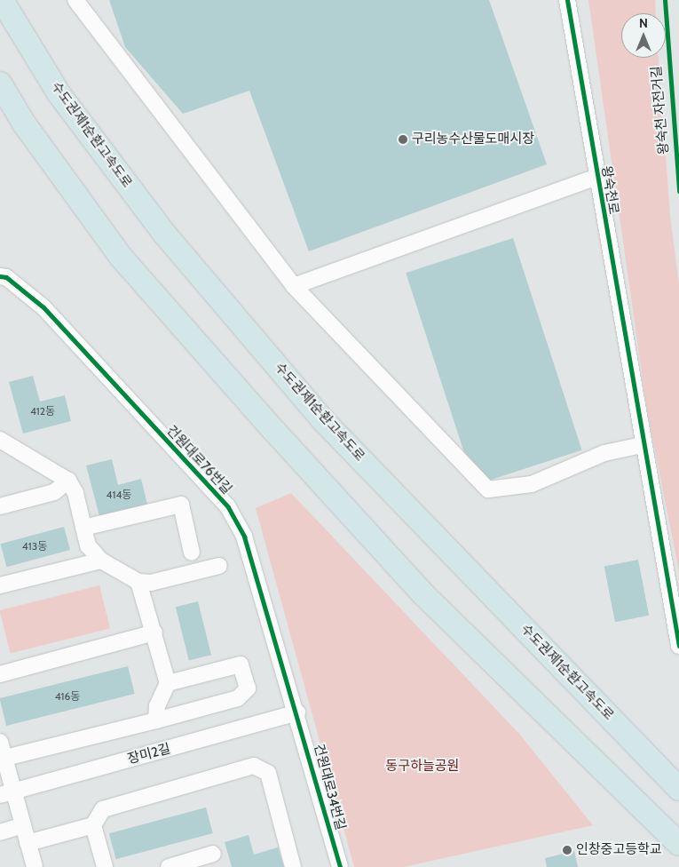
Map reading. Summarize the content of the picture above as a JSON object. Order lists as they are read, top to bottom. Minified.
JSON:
{"streets":{"highway":["수도권제1순환고속도로"],"street":["왕숙천로","건원대로76번길","장미2길","건원대로34번길"],"cycle path":["왕숙천 자전거길"]},"crossings":[["건원대로76번길","장미2길"],["건원대로76번길","건원대로34번길"],["장미2길","건원대로34번길"]],"parks":["동구하늘공원"],"places":["구리농수산물도매시장","인창중고등학교"],"house_numbers":["412동","414동","413동","416동"],"north":"top"}
